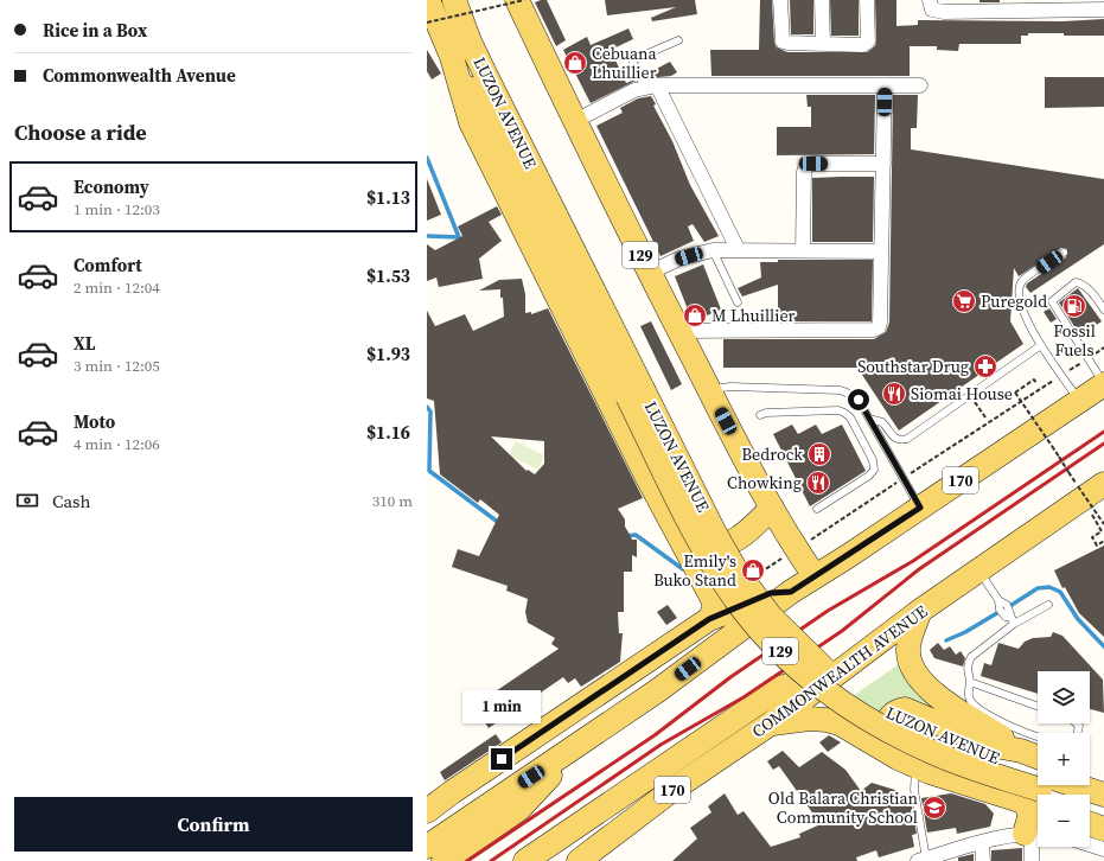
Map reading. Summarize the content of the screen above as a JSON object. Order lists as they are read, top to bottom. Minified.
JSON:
{"streets":{"main road":["LUZON AVENUE","129","170","COMMONWEALTH AVENUE"]},"crossings":[["LUZON AVENUE","170"],["129","170"]],"places":{"shop":["Cebuana Lhuillier","M Lhuillier","Emily's Buko Stand"],"supermarket":["Puregold"],"fuel station":["Fossil Fuels"],"pharmacy":["Southstar Drug"],"restaurant":["Siomai House","Chowking"],"building":["Bedrock"],"school or university":["Old Balara Christian Community School"]},"page":{"banner":["Rice in a Box","Commonwealth Avenue"],"heading":"Choose a ride","list":[{"name":"Economy","note":"1 min · 12:03","value":"$1.13"},{"name":"Comfort","note":"2 min · 12:04","value":"$1.53"},{"name":"XL","note":"3 min · 12:05","value":"$1.93"},{"name":"Moto","note":"4 min · 12:06","value":"$1.16"}],"pay":["Cash","310 m"],"map_buttons":["+","−"],"bubble":"1 min","buttons":"Confirm"}}
